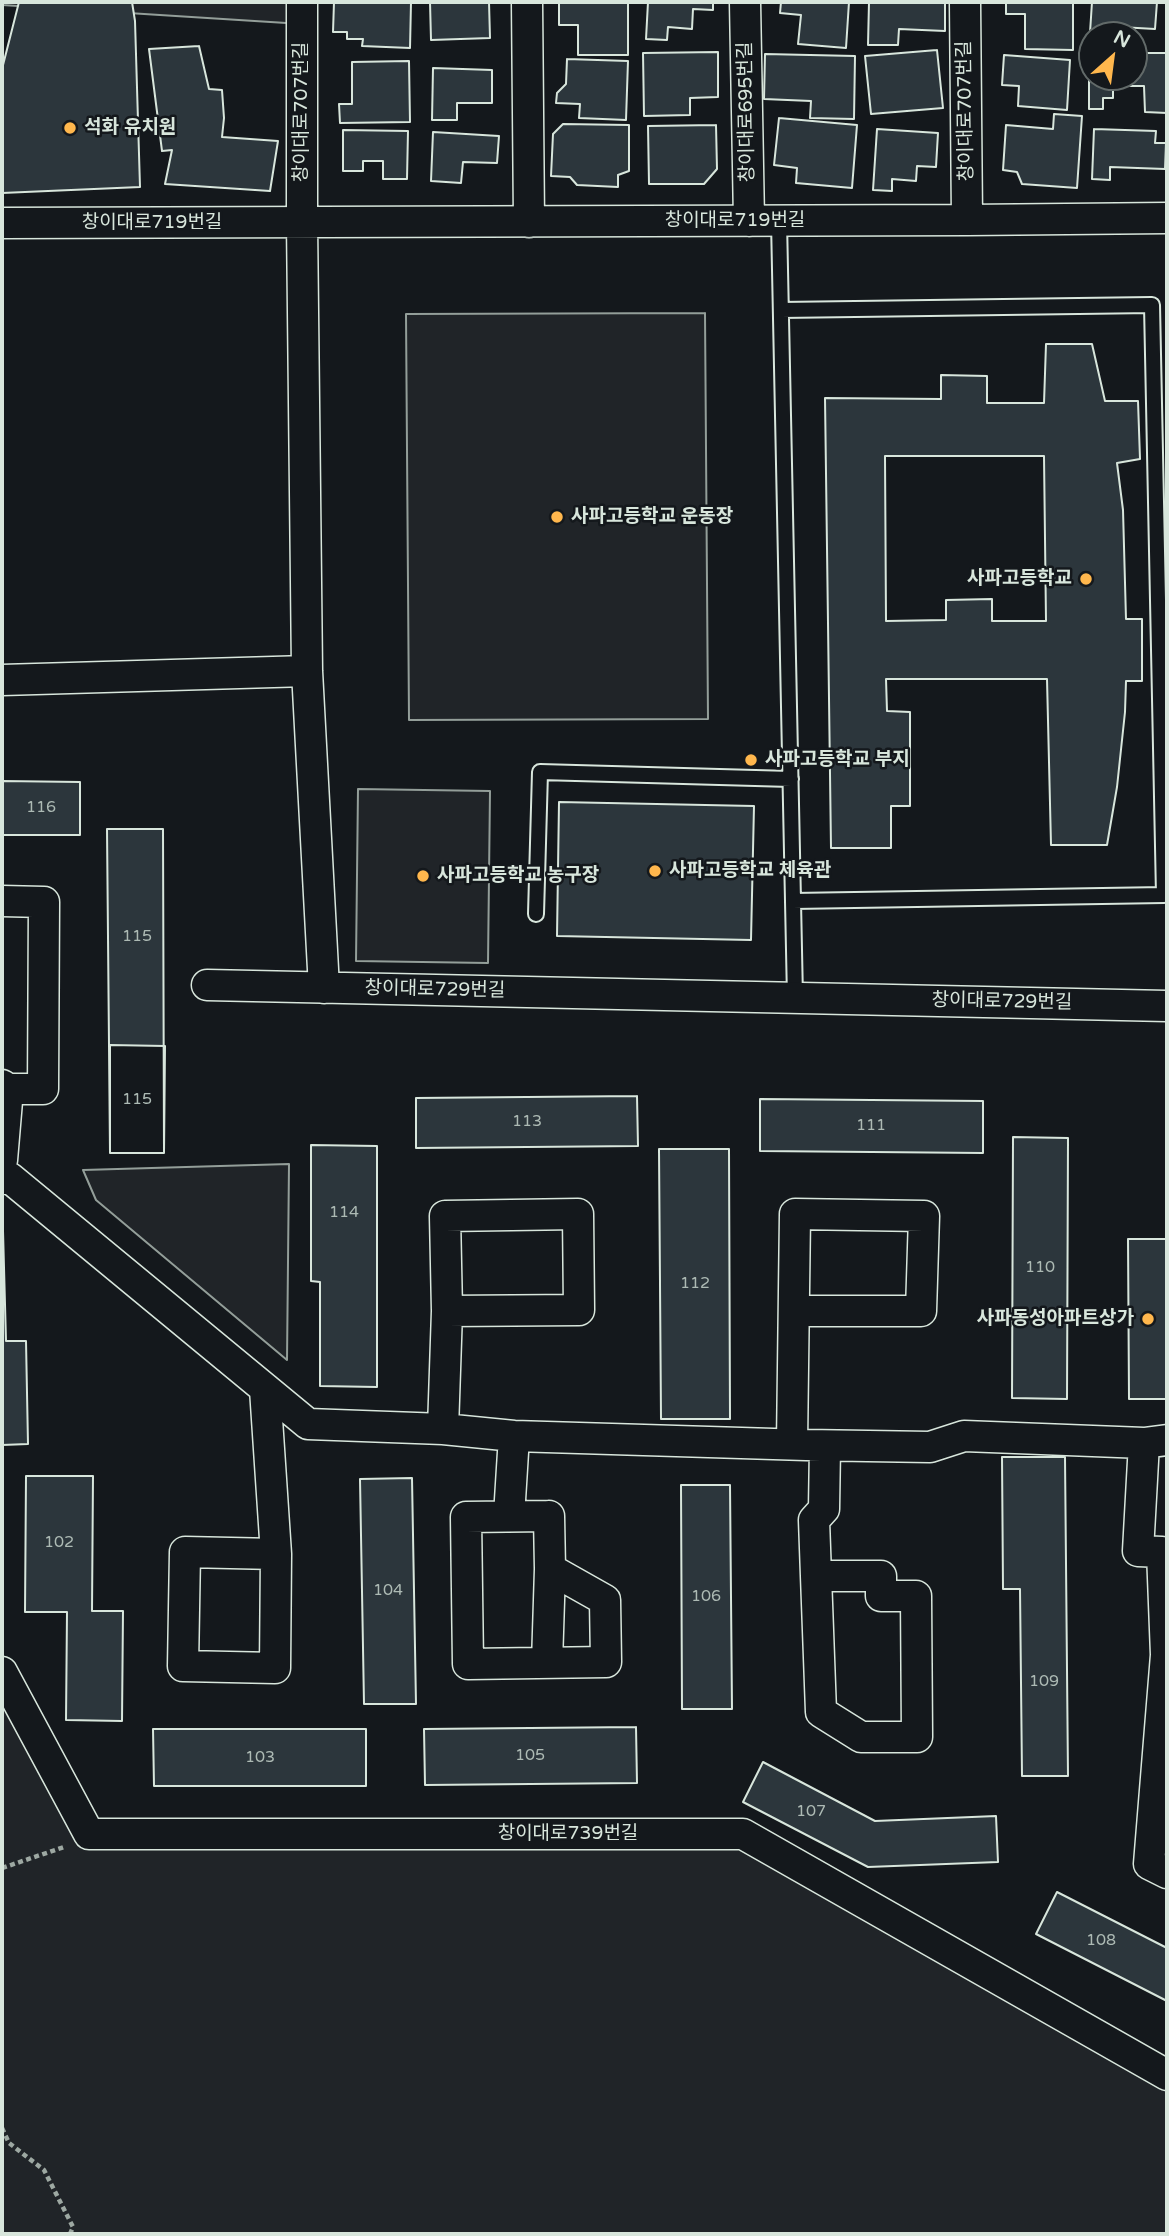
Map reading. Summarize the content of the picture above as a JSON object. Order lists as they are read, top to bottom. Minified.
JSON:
{"streets":{"street":["창이대로707번길","창이대로695번길","창이대로719번길","창이대로729번길","창이대로739번길"]},"crossings":[["창이대로707번길","창이대로719번길"],["창이대로695번길","창이대로719번길"]],"places":["석화 유치원","사파고등학교 운동장","사파고등학교","사파고등학교 부지","사파고등학교 체육관","사파고등학교 농구장","사파동성아파트상가"],"house_numbers":["116","115","115","113","111","114","110","112","102","104","106","109","105","103","107","108"],"north":"top right"}
